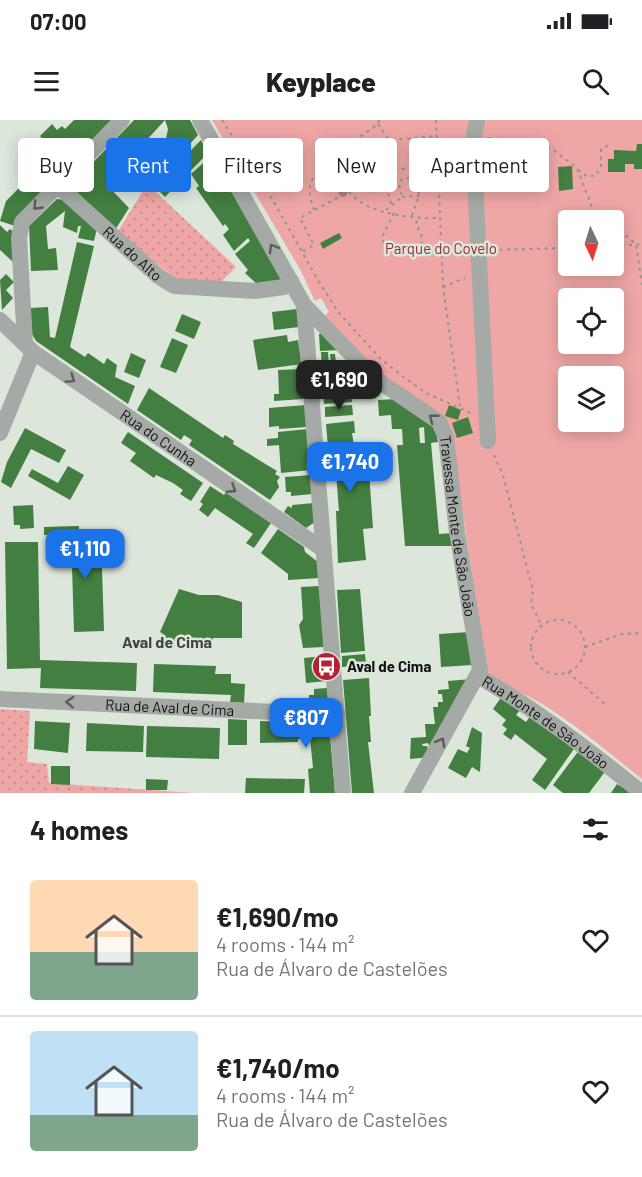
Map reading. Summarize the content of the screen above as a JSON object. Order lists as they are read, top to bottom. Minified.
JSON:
{"streets":{"street":["Rua do Alto","Rua do Cunha","Travessa Monte de São João","Rua de Aval de Cima","Rua Monte de São João"]},"crossings":[["Travessa Monte de São João","Rua Monte de São João"]],"one_way":["Rua do Cunha","Rua de Aval de Cima"],"districts":["Aval de Cima"],"parks":["Parque do Covelo"],"places":{"bus stop":["Aval de Cima"]},"north":"bottom","page":{"status":"07:00","header":"Keyplace","chip":["Buy","Rent","Filters","New","Apartment"],"price":["€1,690","€1,740","€1,110","€807"],"heading":"4 homes","list":[{"name":"€1,690/mo","note":"4 rooms · 144 m² · Rua de Álvaro de Castelões"},{"name":"€1,740/mo","note":"4 rooms · 144 m² · Rua de Álvaro de Castelões"}]}}
